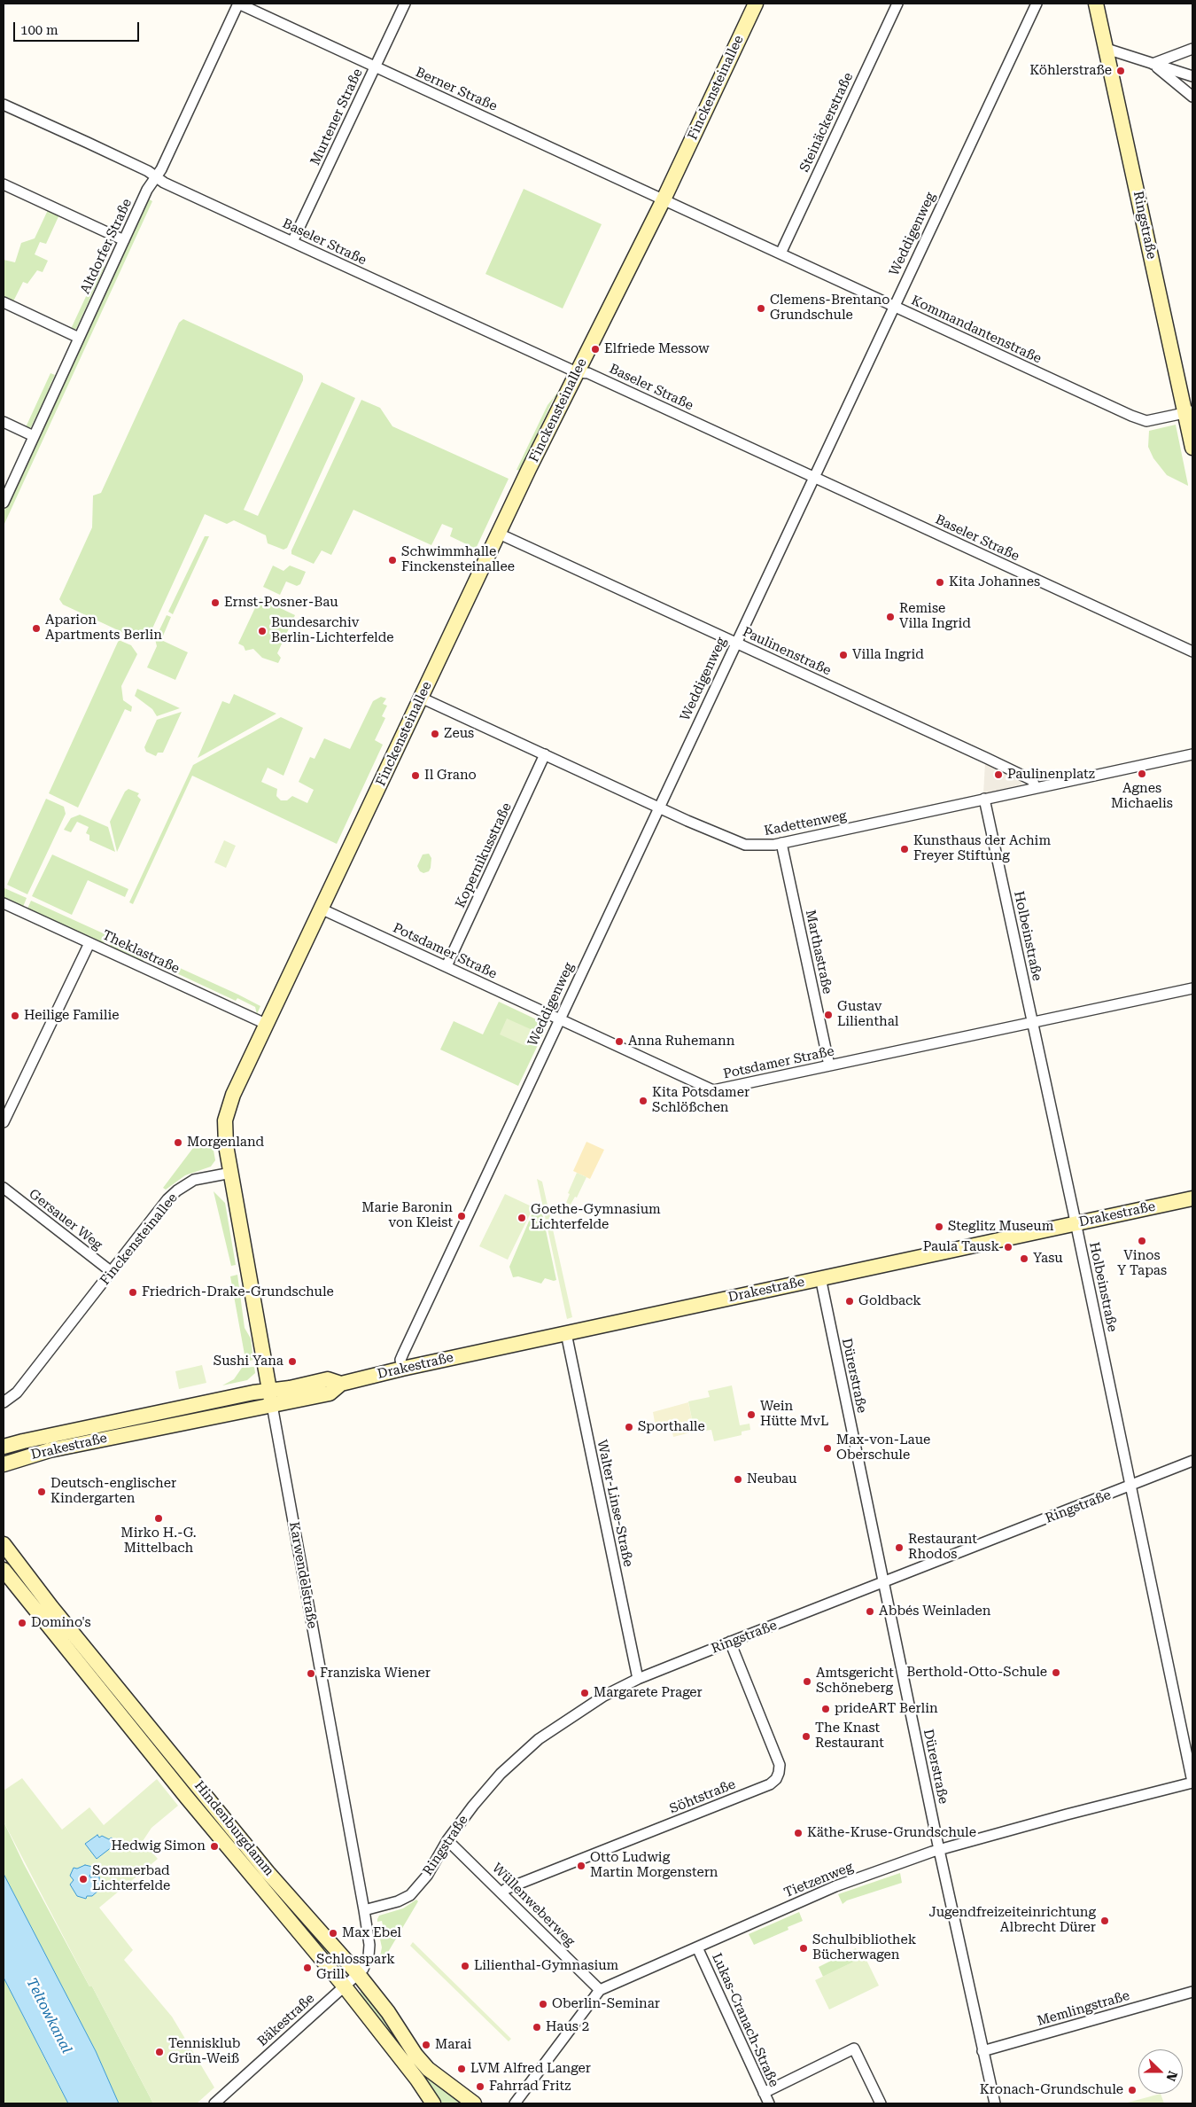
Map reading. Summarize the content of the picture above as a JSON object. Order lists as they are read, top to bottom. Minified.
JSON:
{"streets":{"main road":["Finckensteinallee","Ringstraße","Drakestraße","Karwendelstraße","Hindenburgdamm"],"street":["Berner Straße","Murtener Straße","Steinäckerstraße","Weddigenweg","Baseler Straße","Altdorfer Straße","Kommandantenstraße","Paulinenstraße","Kadettenweg","Kopernikusstraße","Holbeinstraße","Potsdamer Straße","Theklastraße","Marthastraße","Gersauer Weg","Dürerstraße","Walter-Linse-Straße","Söhtstraße","Tietzenweg","Wüllenweberweg","Memlingstraße","Bäkestraße","Lukas-Cranach-Straße"]},"crossings":[["Finckensteinallee","Berner Straße"],["Finckensteinallee","Baseler Straße"],["Finckensteinallee","Kommandantenstraße"],["Finckensteinallee","Paulinenstraße"],["Finckensteinallee","Kadettenweg"],["Finckensteinallee","Potsdamer Straße"],["Finckensteinallee","Theklastraße"],["Finckensteinallee","Gersauer Weg"],["Finckensteinallee","Karwendelstraße"],["Berner Straße","Murtener Straße"],["Berner Straße","Altdorfer Straße"],["Berner Straße","Kommandantenstraße"],["Murtener Straße","Baseler Straße"],["Steinäckerstraße","Kommandantenstraße"],["Ringstraße","Kommandantenstraße"],["Ringstraße","Holbeinstraße"],["Ringstraße","Dürerstraße"],["Ringstraße","Walter-Linse-Straße"],["Ringstraße","Karwendelstraße"],["Ringstraße","Söhtstraße"],["Ringstraße","Wüllenweberweg"],["Weddigenweg","Baseler Straße"],["Weddigenweg","Kommandantenstraße"],["Weddigenweg","Paulinenstraße"],["Weddigenweg","Kadettenweg"],["Weddigenweg","Potsdamer Straße"],["Weddigenweg","Drakestraße"],["Baseler Straße","Altdorfer Straße"],["Paulinenstraße","Kadettenweg"],["Kadettenweg","Kopernikusstraße"],["Kadettenweg","Holbeinstraße"],["Kadettenweg","Marthastraße"],["Kopernikusstraße","Potsdamer Straße"],["Holbeinstraße","Potsdamer Straße"],["Holbeinstraße","Drakestraße"],["Holbeinstraße","Tietzenweg"],["Potsdamer Straße","Marthastraße"],["Drakestraße","Dürerstraße"],["Drakestraße","Walter-Linse-Straße"],["Drakestraße","Karwendelstraße"],["Dürerstraße","Tietzenweg"],["Dürerstraße","Memlingstraße"],["Karwendelstraße","Hindenburgdamm"],["Karwendelstraße","Bäkestraße"],["Söhtstraße","Wüllenweberweg"],["Hindenburgdamm","Bäkestraße"],["Tietzenweg","Wüllenweberweg"],["Tietzenweg","Lukas-Cranach-Straße"]],"water":["Teltowkanal"],"places":["Köhlerstraße","Clemens-Brentano Grundschule","Elfriede Messow","Schwimmhalle Finckensteinallee","Kita Johannes","Ernst-Posner-Bau","Remise Villa Ingrid","Aparion Apartments Berlin","Bundesarchiv Berlin-Lichterfelde","Villa Ingrid","Zeus","Agnes Michaelis","Paulinenplatz","Il Grano","Kunsthaus der Achim Freyer Stiftung","Gustav Lilienthal","Heilige Familie","Anna Ruhemann","Kita Potsdamer Schlößchen","Morgenland","Marie Baronin von Kleist","Goethe-Gymnasium Lichterfelde","Steglitz Museum","Vinos Y Tapas","Paula Tausk","Yasu","Friedrich-Drake-Grundschule","Goldback","Sushi Yana","Wein Hütte MvL","Sporthalle","Max-von-Laue Oberschule","Neubau","Deutsch-englischer Kindergarten","Mirko H.-G. Mittelbach","Restaurant Rhodos","Abbés Weinladen","Domino's","Berthold-Otto-Schule","Franziska Wiener","Amtsgericht Schöneberg","Margarete Prager","prideART Berlin","The Knast Restaurant","Käthe-Kruse-Grundschule","Hedwig Simon","Otto Ludwig Martin Morgenstern","Sommerbad Lichterfelde","Jugendfreizeiteinrichtung Albrecht Dürer","Max Ebel","Schulbibliothek Bücherwagen","Lilienthal-Gymnasium","Schlosspark Grill","Oberlin-Seminar","Haus 2","Marai","Tennisklub Grün-Weiß","LVM Alfred Langer","Fahrrad Fritz","Kronach-Grundschule"],"scale_bar":"100 m","north":"right"}
